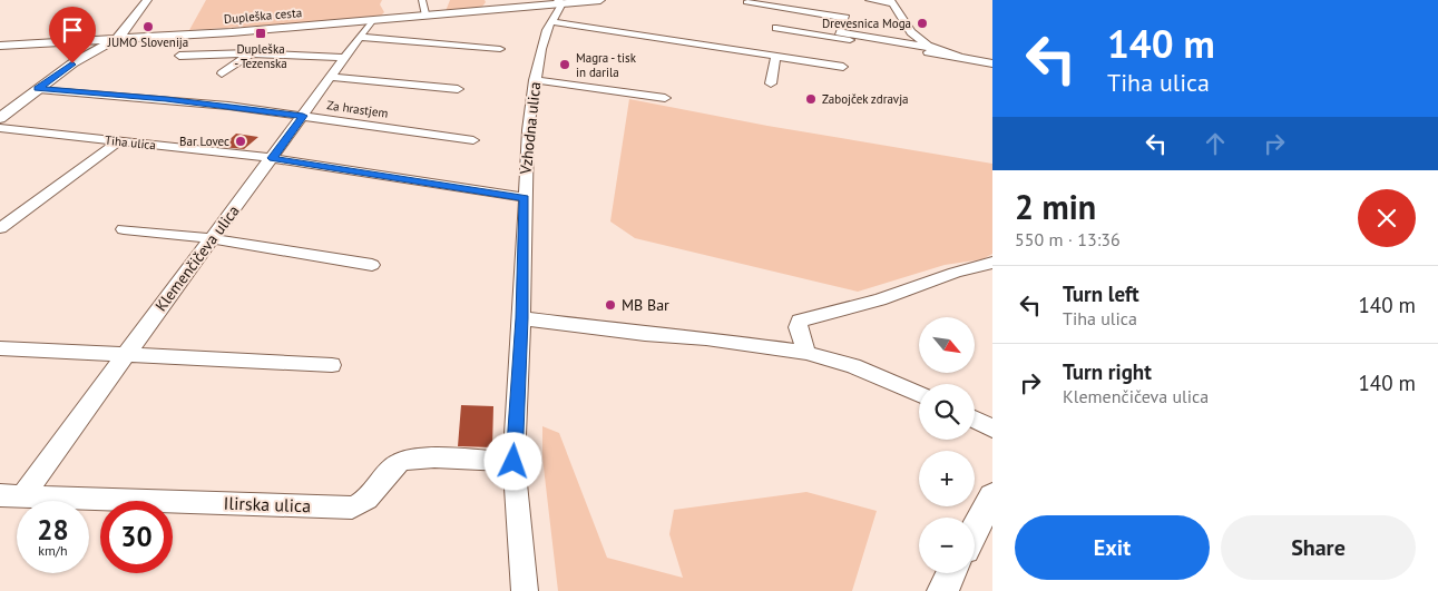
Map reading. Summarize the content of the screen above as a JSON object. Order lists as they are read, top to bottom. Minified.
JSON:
{"streets":{"street":["Dupleška cesta","Za hrastjem","Vzhodna ulica","Tiha ulica","Klemenčičeva ulica","Ilirska ulica"]},"crossings":[["Dupleška cesta","Vzhodna ulica"],["Dupleška cesta","Klemenčičeva ulica"],["Za hrastjem","Klemenčičeva ulica"],["Vzhodna ulica","Tiha ulica"],["Vzhodna ulica","Ilirska ulica"],["Tiha ulica","Klemenčičeva ulica"],["Klemenčičeva ulica","Ilirska ulica"]],"places":{"other":["Drevesnica Moga","JUMO Slovenija","Magra - tisk in darila","Zabojček zdravja","Bar Lovec","MB Bar"],"transit":["Dupleška - Tezenska"]},"north":"bottom right","page":{"turn":["140 m","Tiha ulica"],"heading":["2 min","550 m · 13:36"],"list":[{"name":"Turn left","note":"Tiha ulica","value":"140 m"},{"name":"Turn right","note":"Klemenčičeva ulica","value":"140 m"}],"map_buttons":["+","−"],"speed":"28 km/h","limit":"30","buttons":["Exit","Share"]}}
